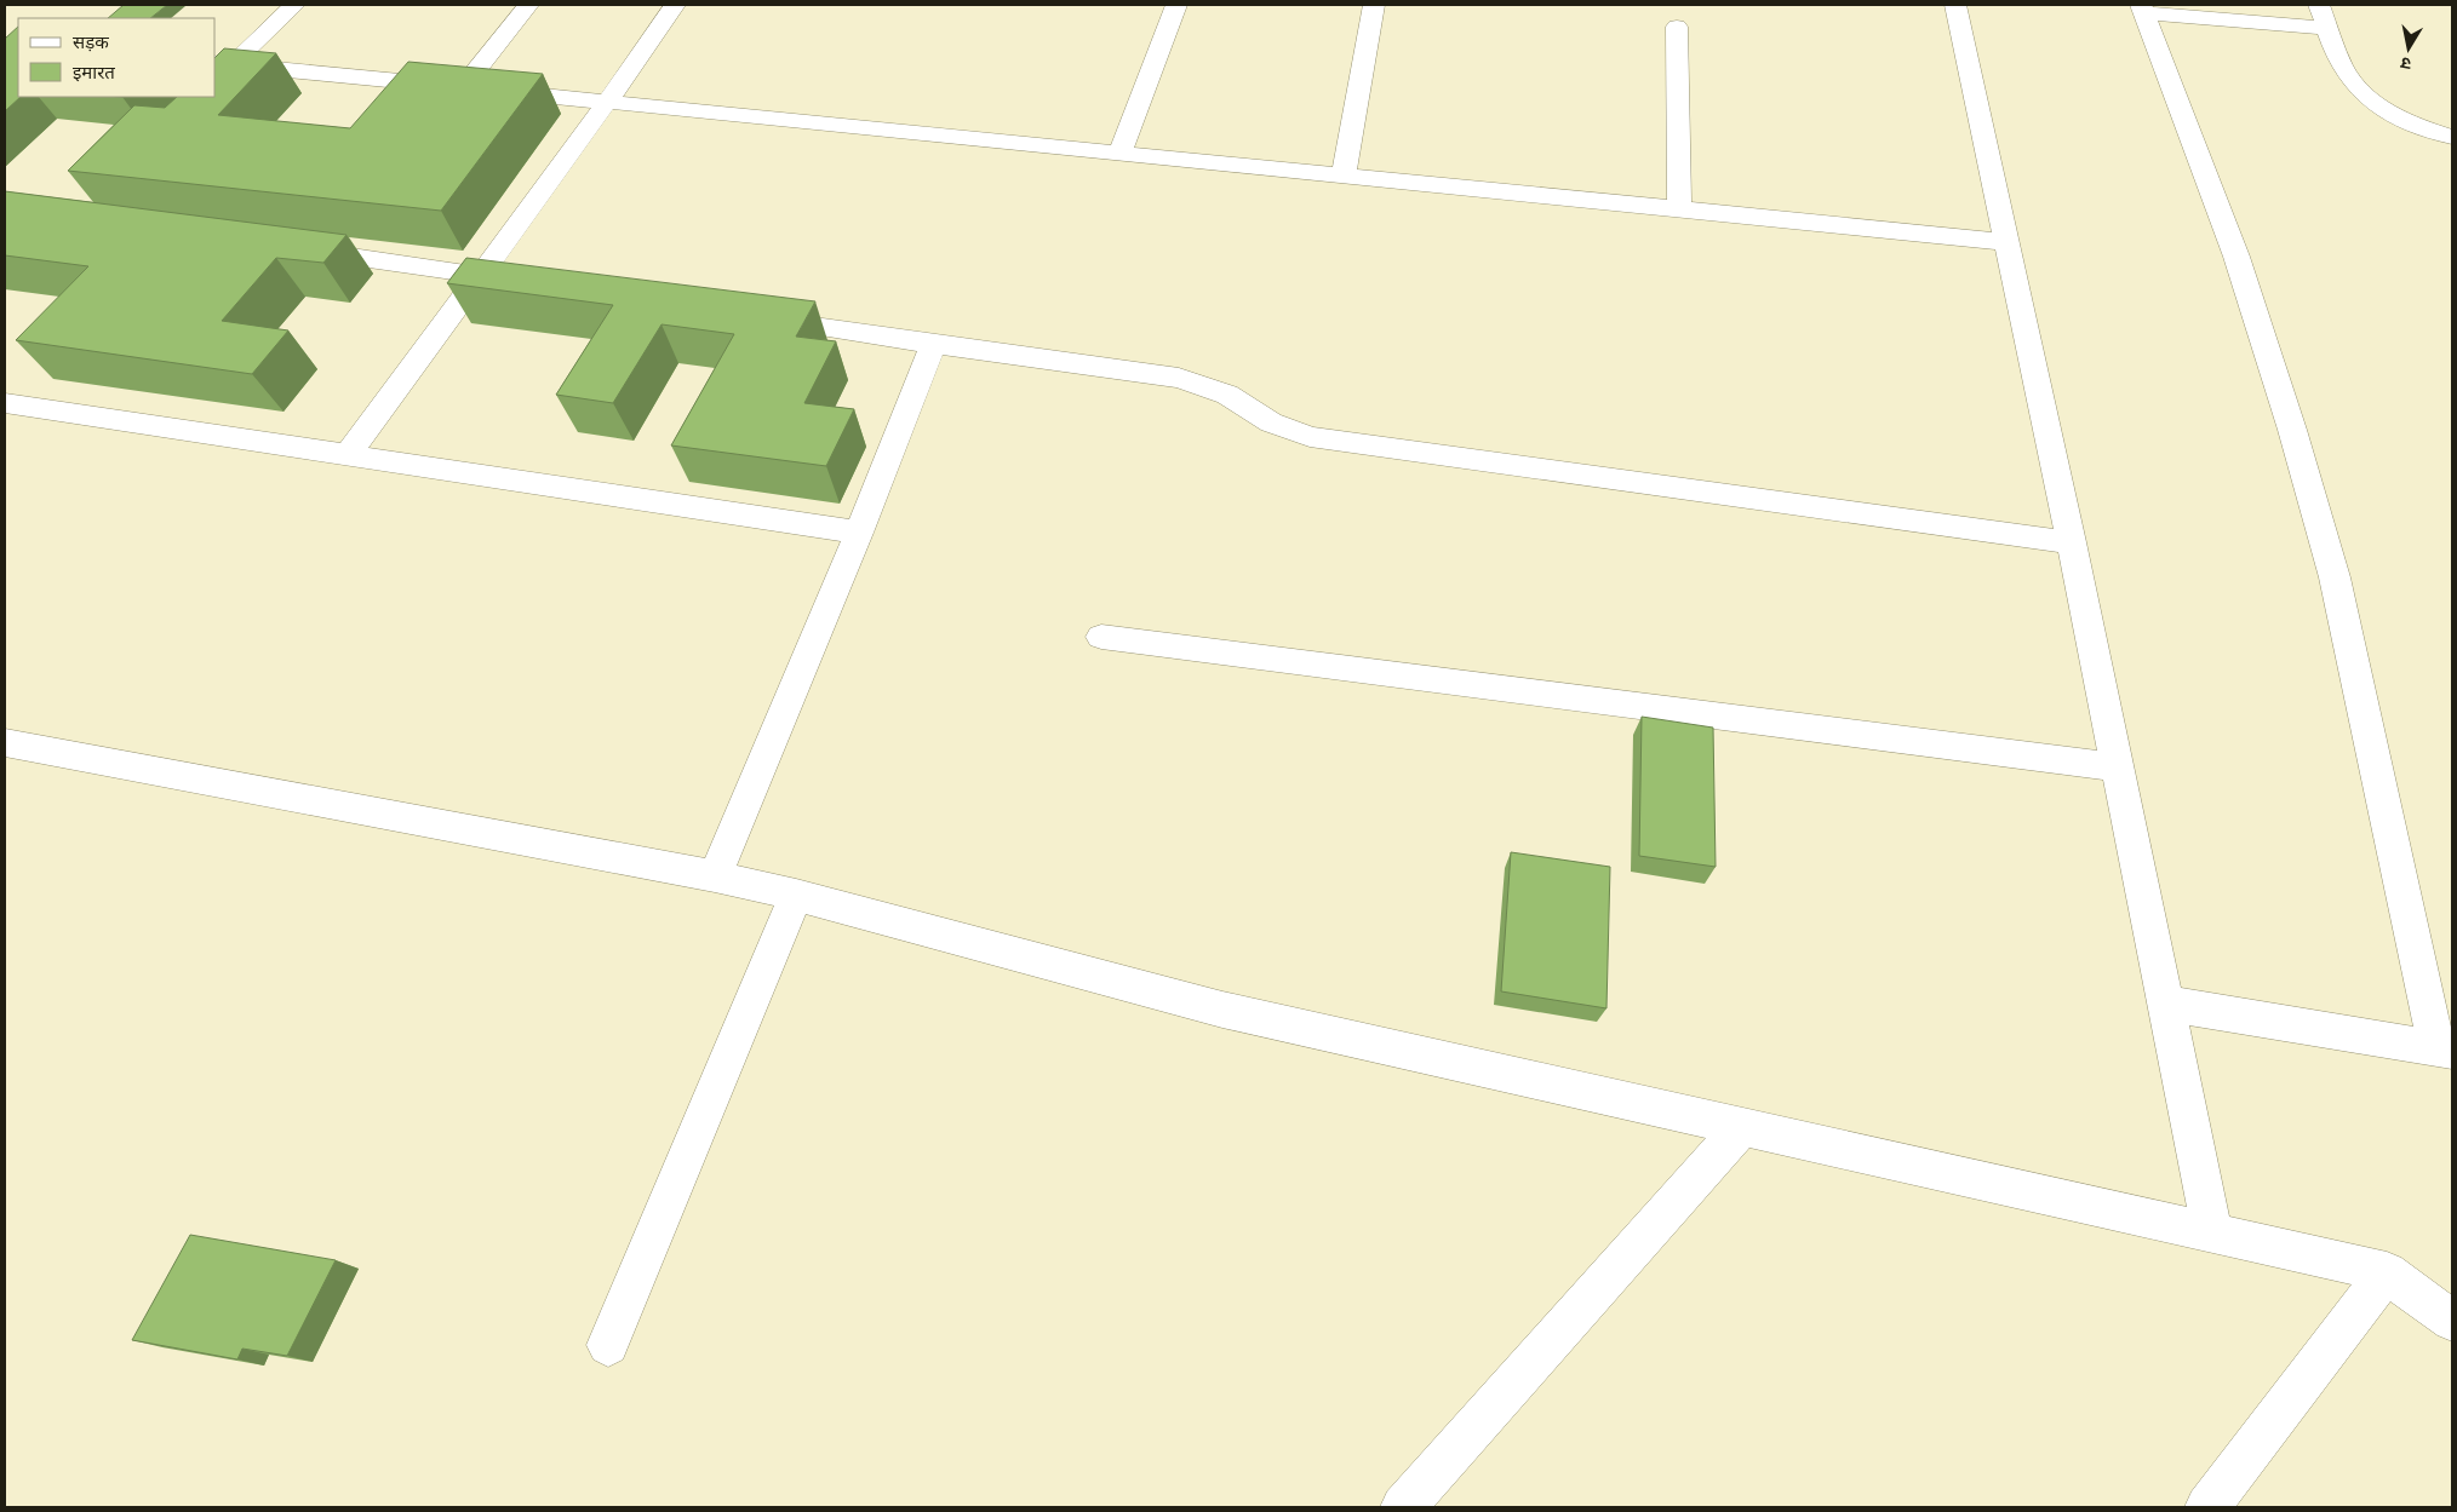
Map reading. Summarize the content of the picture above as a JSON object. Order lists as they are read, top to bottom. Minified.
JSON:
{"legend":["सड़क","इमारत"],"north":"bottom"}
